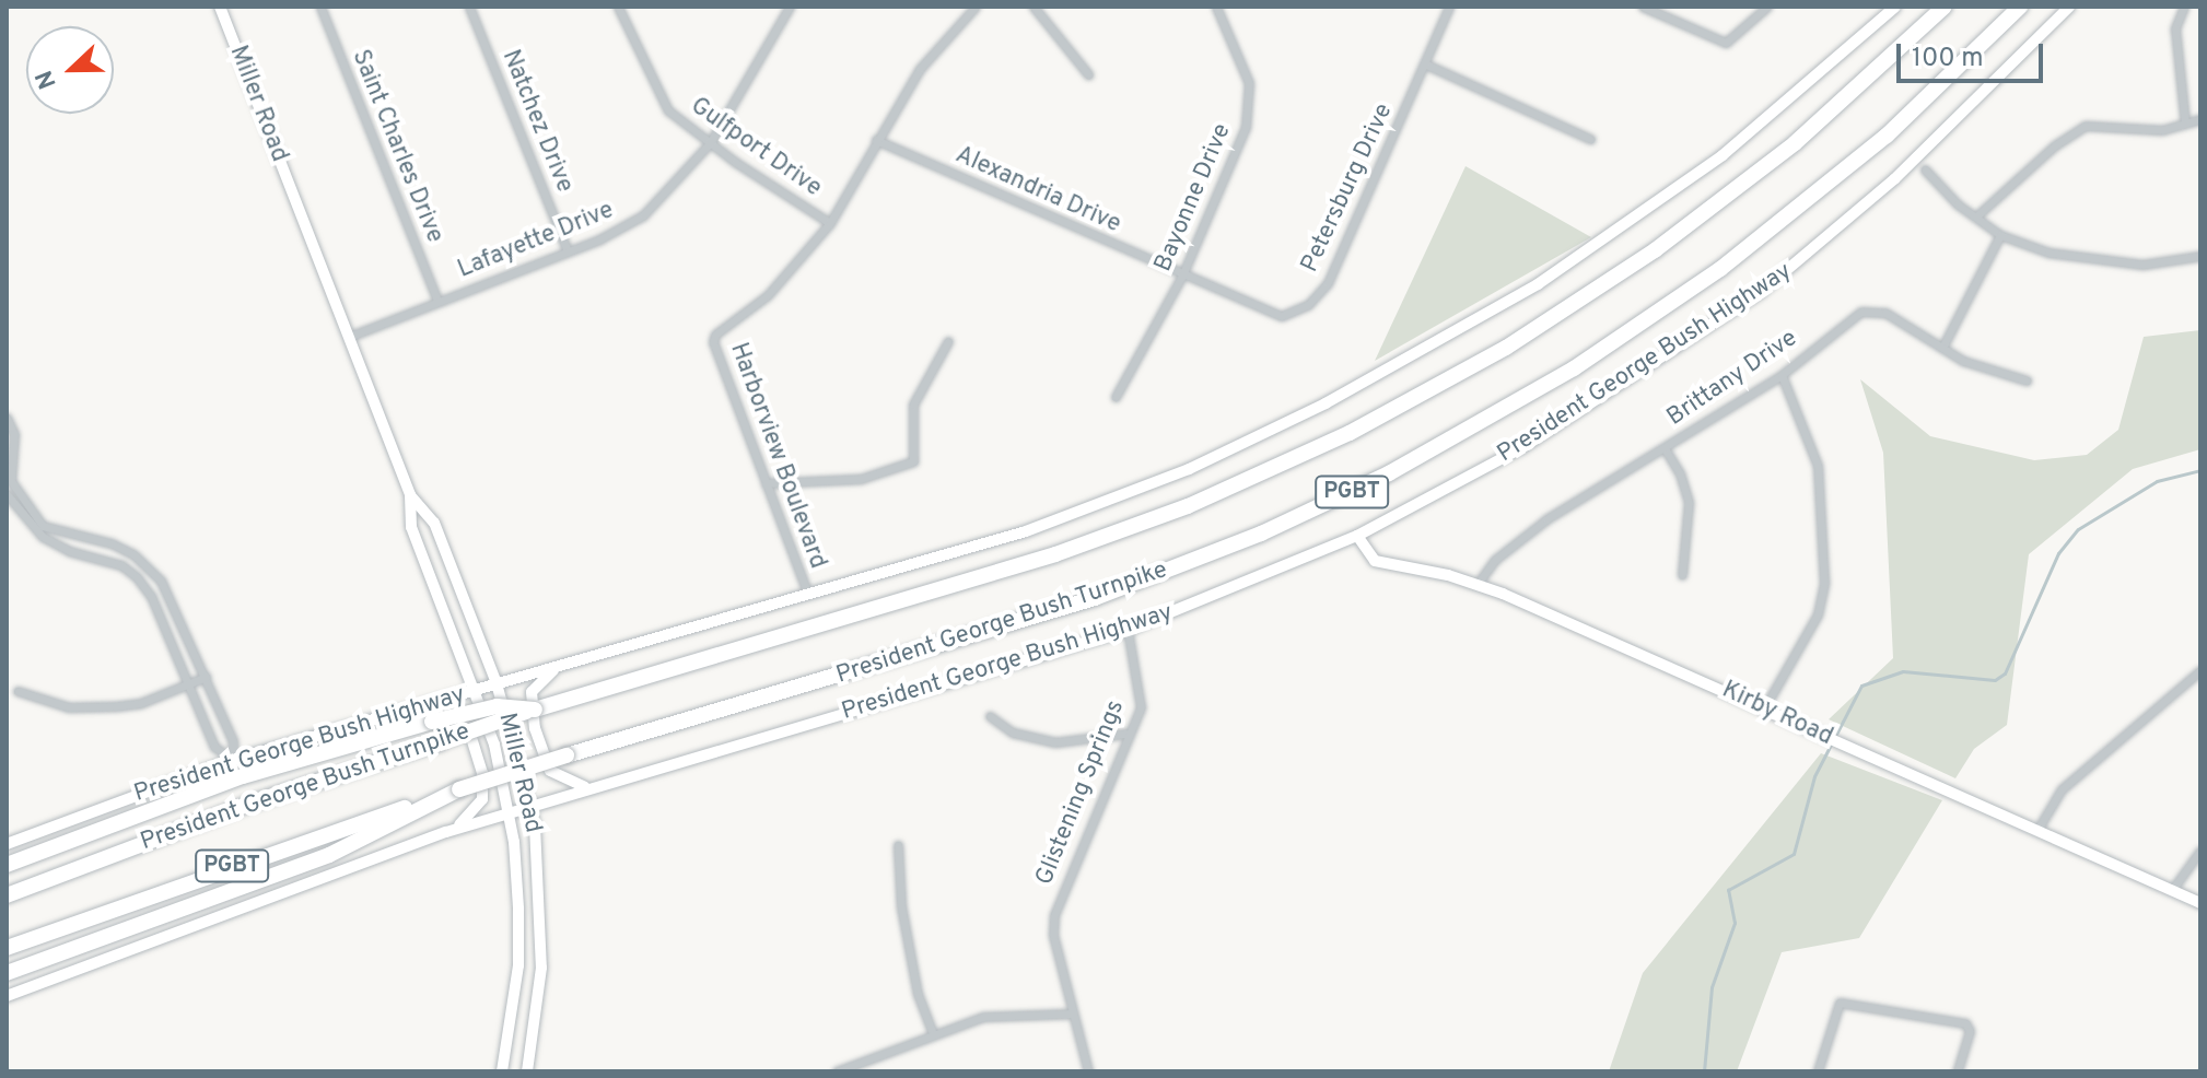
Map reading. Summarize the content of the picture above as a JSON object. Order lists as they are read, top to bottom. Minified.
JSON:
{"streets":{"highway":["PGBT","President George Bush Turnpike"],"main road":["Miller Road","President George Bush Highway","Kirby Road"],"street":["Natchez Drive","Saint Charles Drive","Gulfport Drive","Petersburg Drive","Alexandria Drive","Bayonne Drive","Lafayette Drive","Brittany Drive","Harborview Boulevard","Glistening Springs"]},"crossings":[["Miller Road","Lafayette Drive"],["Miller Road","President George Bush Highway"],["Natchez Drive","Lafayette Drive"],["Saint Charles Drive","Lafayette Drive"],["Gulfport Drive","Lafayette Drive"],["Gulfport Drive","Harborview Boulevard"],["Petersburg Drive","Alexandria Drive"],["Petersburg Drive","Bayonne Drive"],["Alexandria Drive","Bayonne Drive"],["Alexandria Drive","Harborview Boulevard"],["President George Bush Highway","Harborview Boulevard"],["President George Bush Highway","Kirby Road"],["President George Bush Highway","Glistening Springs"],["Brittany Drive","Kirby Road"]],"scale_bar":"100 m","north":"left"}
